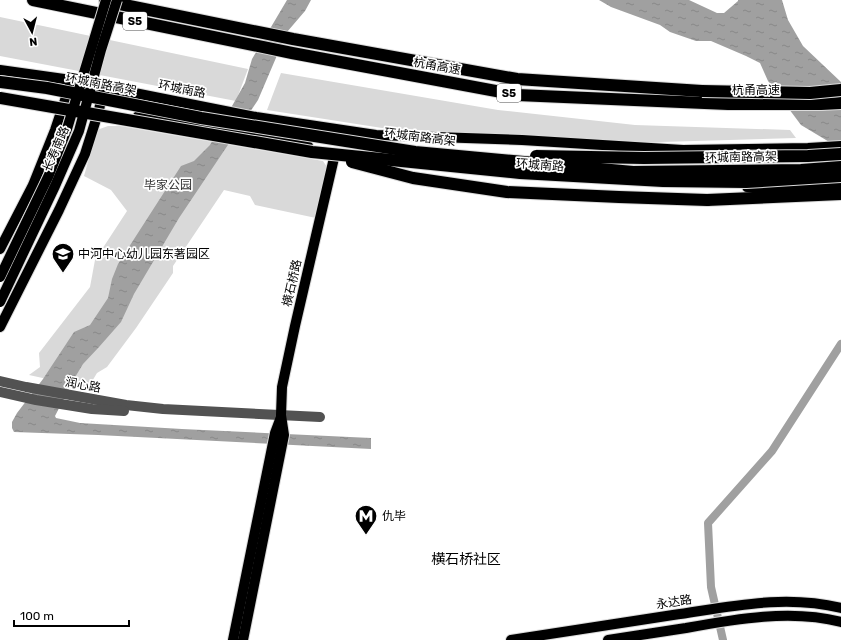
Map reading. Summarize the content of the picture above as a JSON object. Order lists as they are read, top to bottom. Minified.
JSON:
{"streets":{"highway":["S5","杭甬高速","环城南路高架"],"main road":["环城南路","长寿南路","横石桥路","永达路"],"street":["润心路"]},"crossings":[["横石桥路","润心路"]],"districts":["横石桥社区"],"parks":["毕家公园"],"places":{"school or university":["中河中心幼儿园东著园区"],"metro station":["仇毕"]},"scale_bar":"100 m","north":"bottom"}
